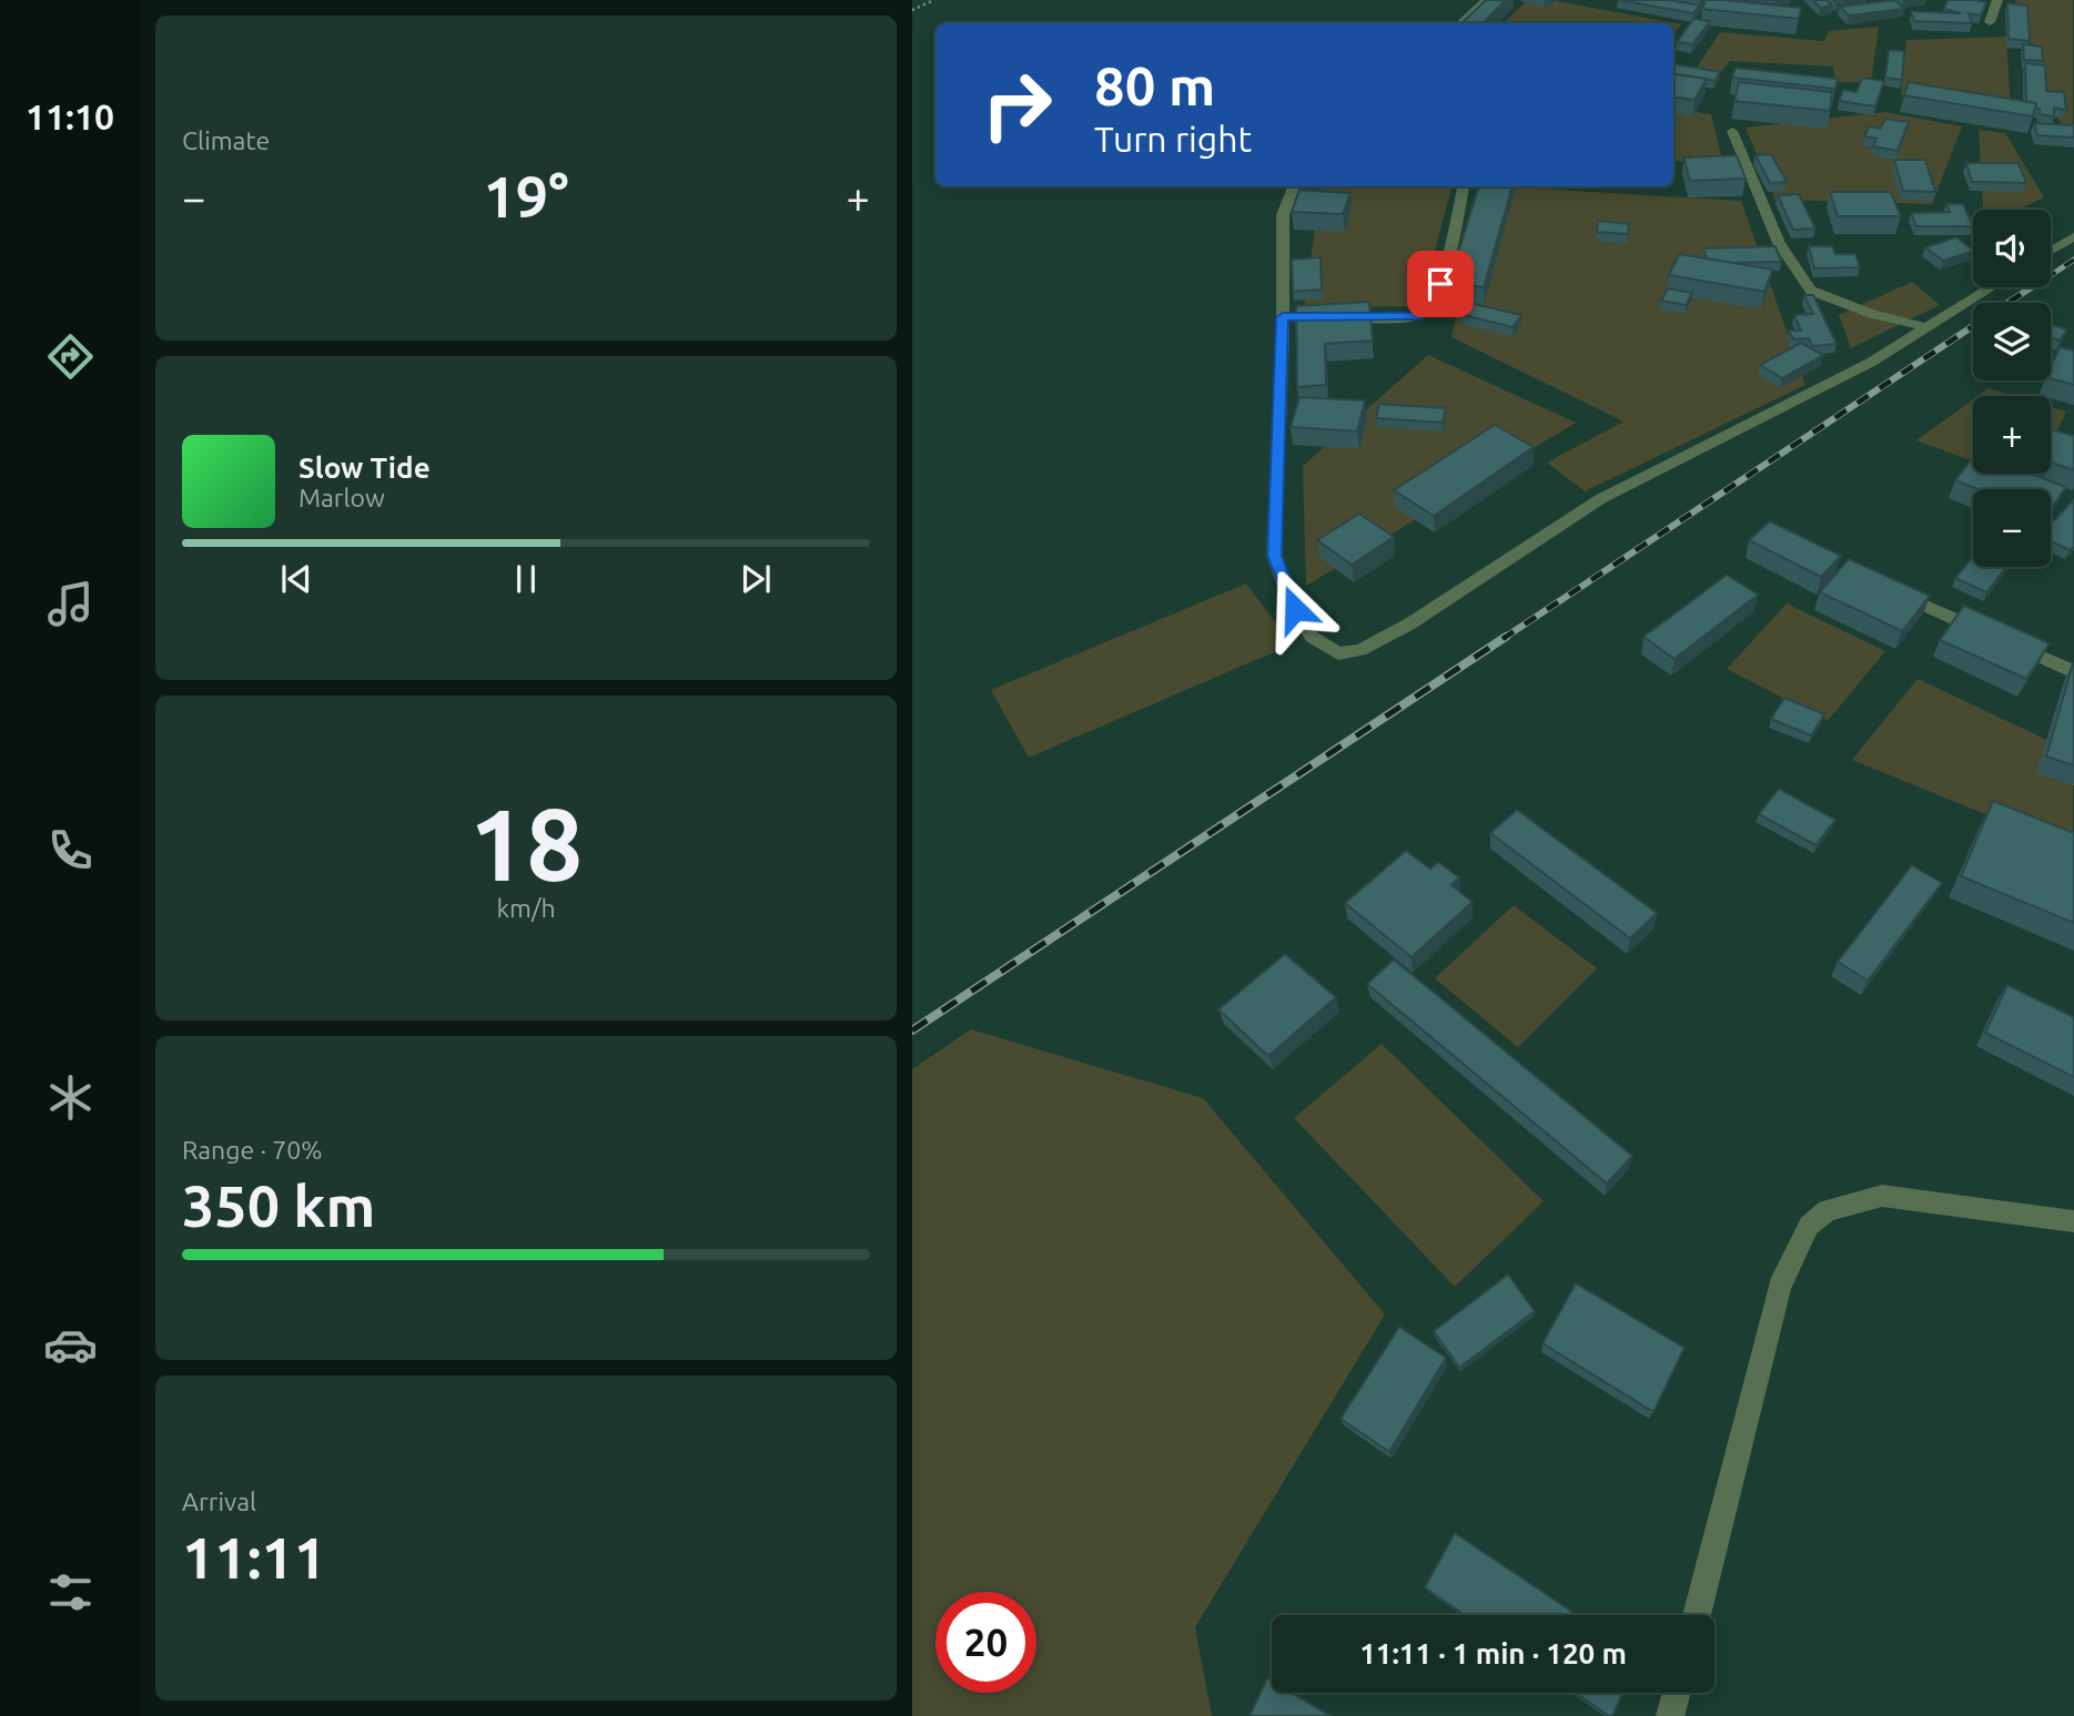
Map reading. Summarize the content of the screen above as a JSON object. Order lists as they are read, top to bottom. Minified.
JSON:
{"page":{"tabs":"11:10","tile":["Climate",["18","km/h"],["Range · 70%","350 km"],["Arrival","11:11"]],"turn":["80 m","Turn right"],"heat":["−","19°","+"],"map_buttons":["+","−"],"song":["Slow Tide","Marlow"],"limit":"20","trip":"11:11 · 1 min · 120 m"}}
